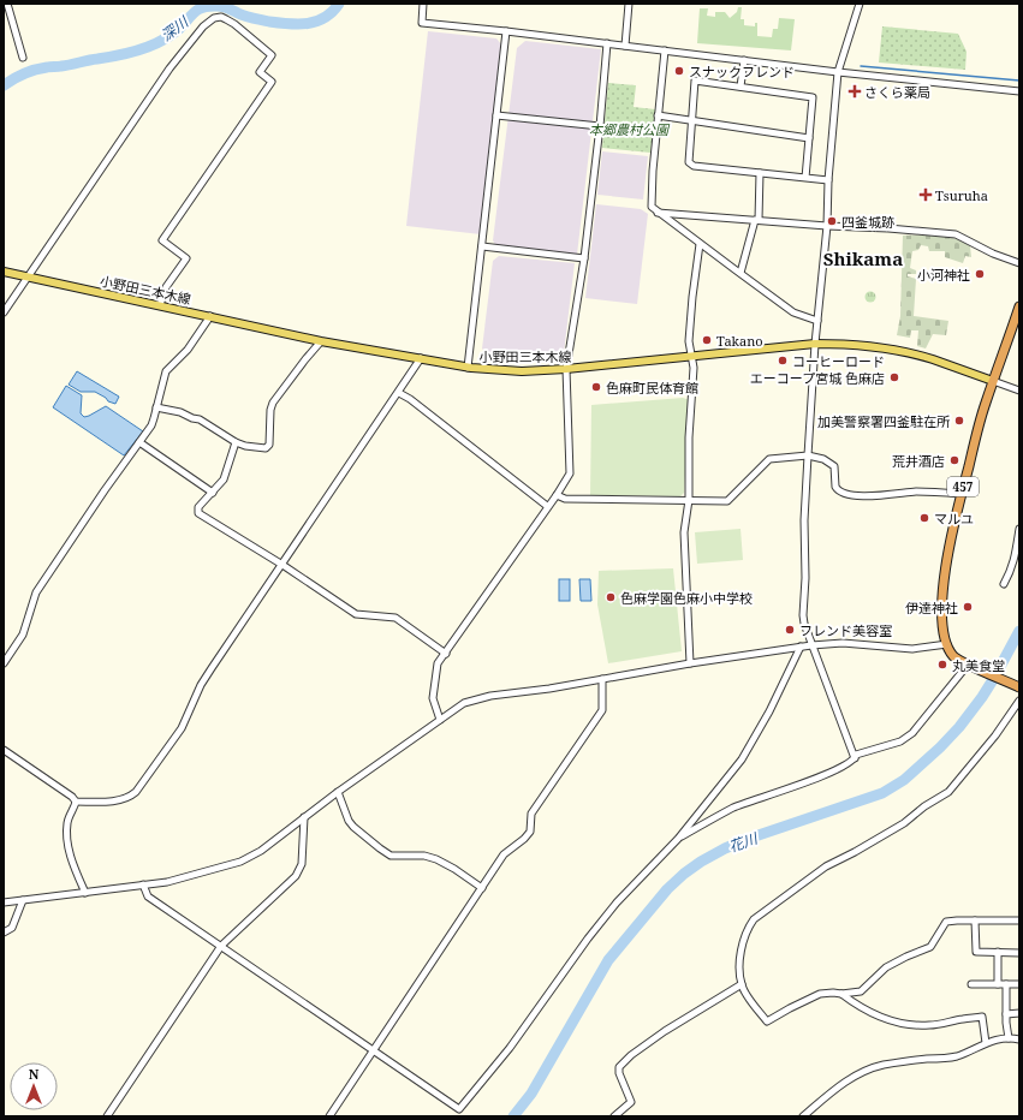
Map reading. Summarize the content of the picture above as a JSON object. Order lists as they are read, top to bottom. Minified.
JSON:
{"streets":{"highway":["457"],"main road":["小野田三本木線"]},"crossings":[["小野田三本木線","457"]],"districts":["Shikama"],"water":["深川","花川"],"parks":["本郷農村公園"],"places":{"other":["スナックフレンド","四釜城跡","小河神社","Takano","コーヒーロード","エーコープ宮城 色麻店","色麻町民体育館","加美警察署四釜駐在所","荒井酒店","マルユ","色麻学園色麻小中学校","伊達神社","フレンド美容室","丸美食堂"],"health":["さくら薬局","Tsuruha"]},"north":"top"}
